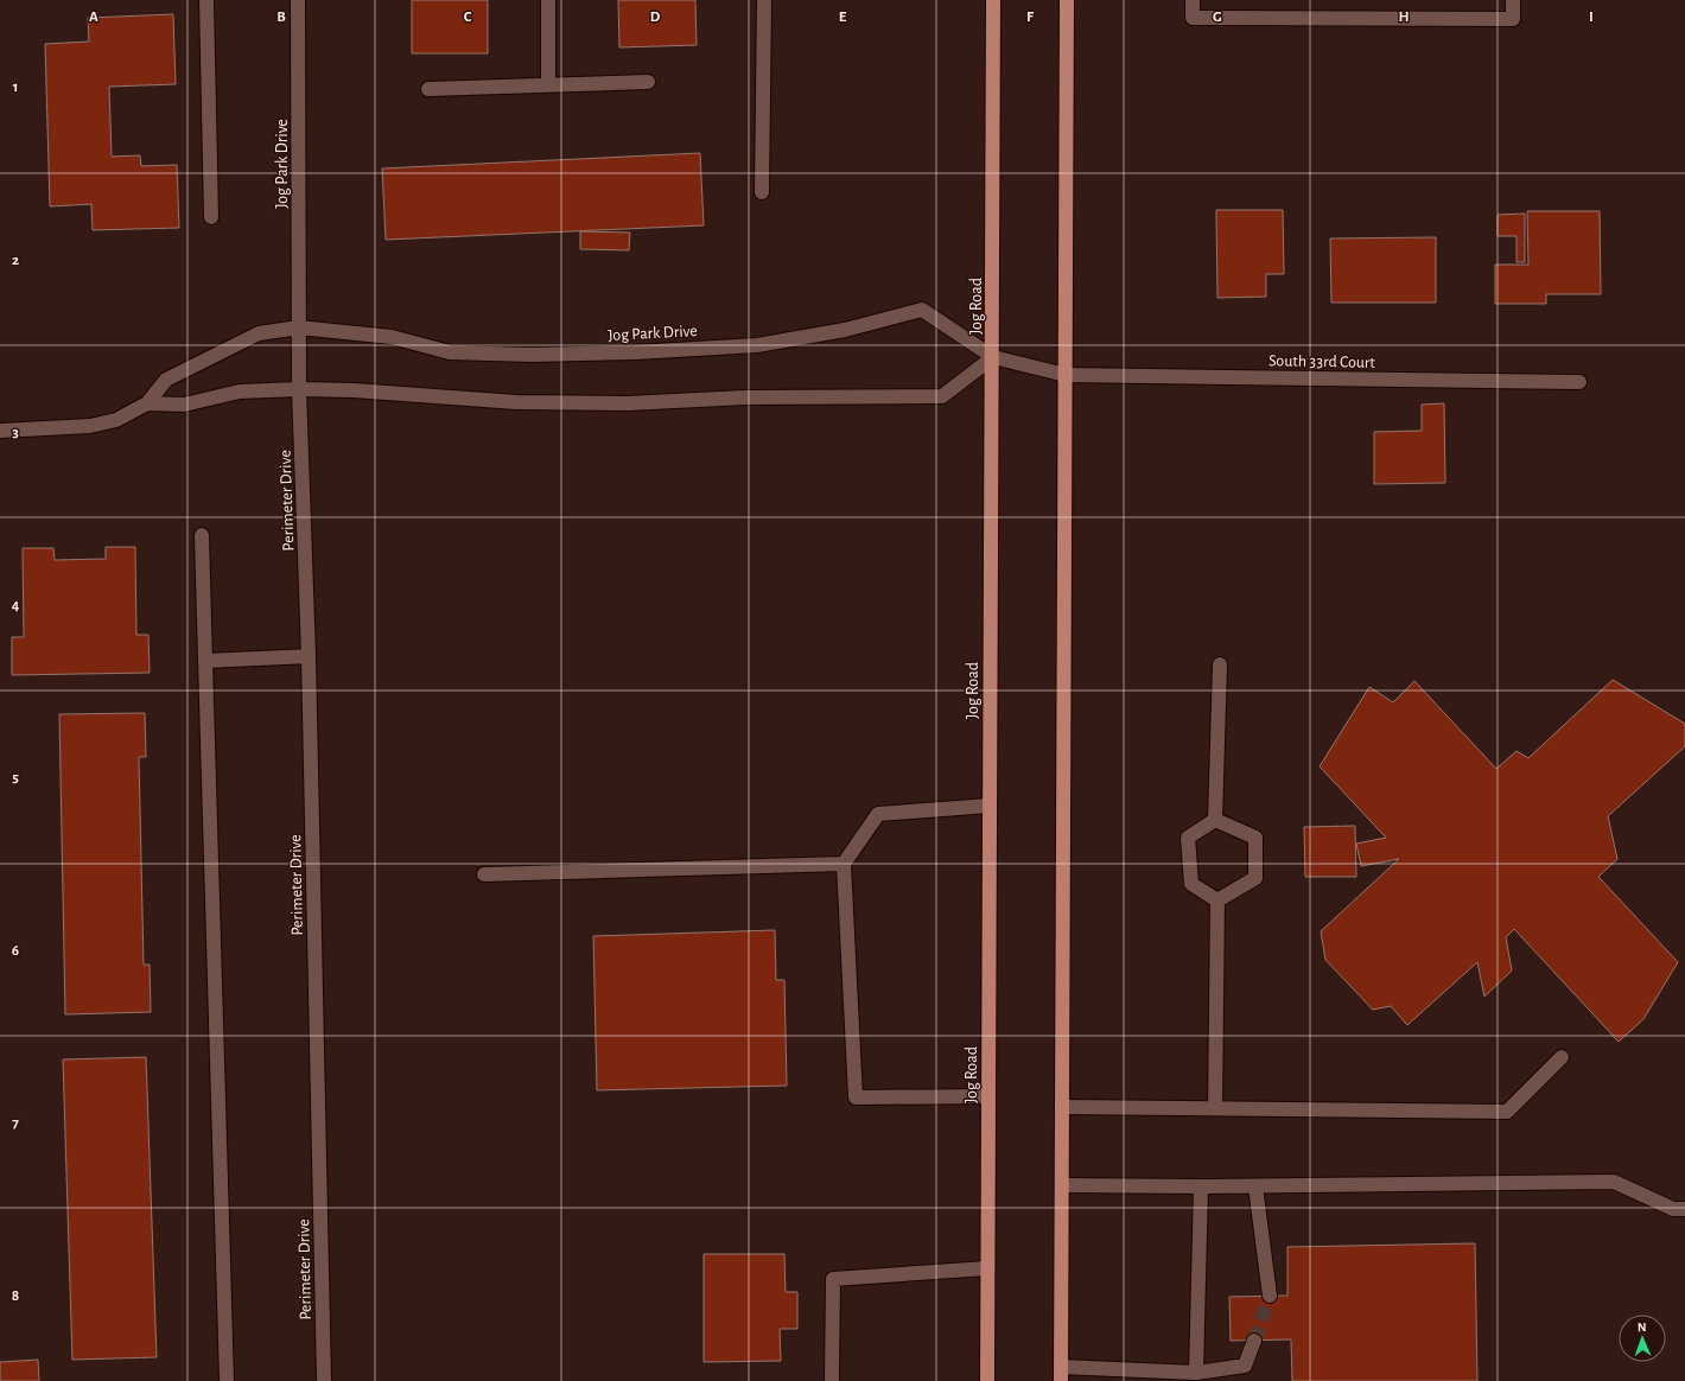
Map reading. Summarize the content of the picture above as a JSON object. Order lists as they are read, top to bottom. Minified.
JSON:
{"streets":{"main road":["Jog Road"],"street":["Jog Park Drive","South 33rd Court","Perimeter Drive"]},"crossings":[["Jog Park Drive","Jog Road"],["Jog Park Drive","South 33rd Court"],["Jog Park Drive","Perimeter Drive"]],"north":"top","grid":{"columns":["A","B","C","D","E","F","G","H","I"],"rows":["1","2","3","4","5","6","7","8"]}}
